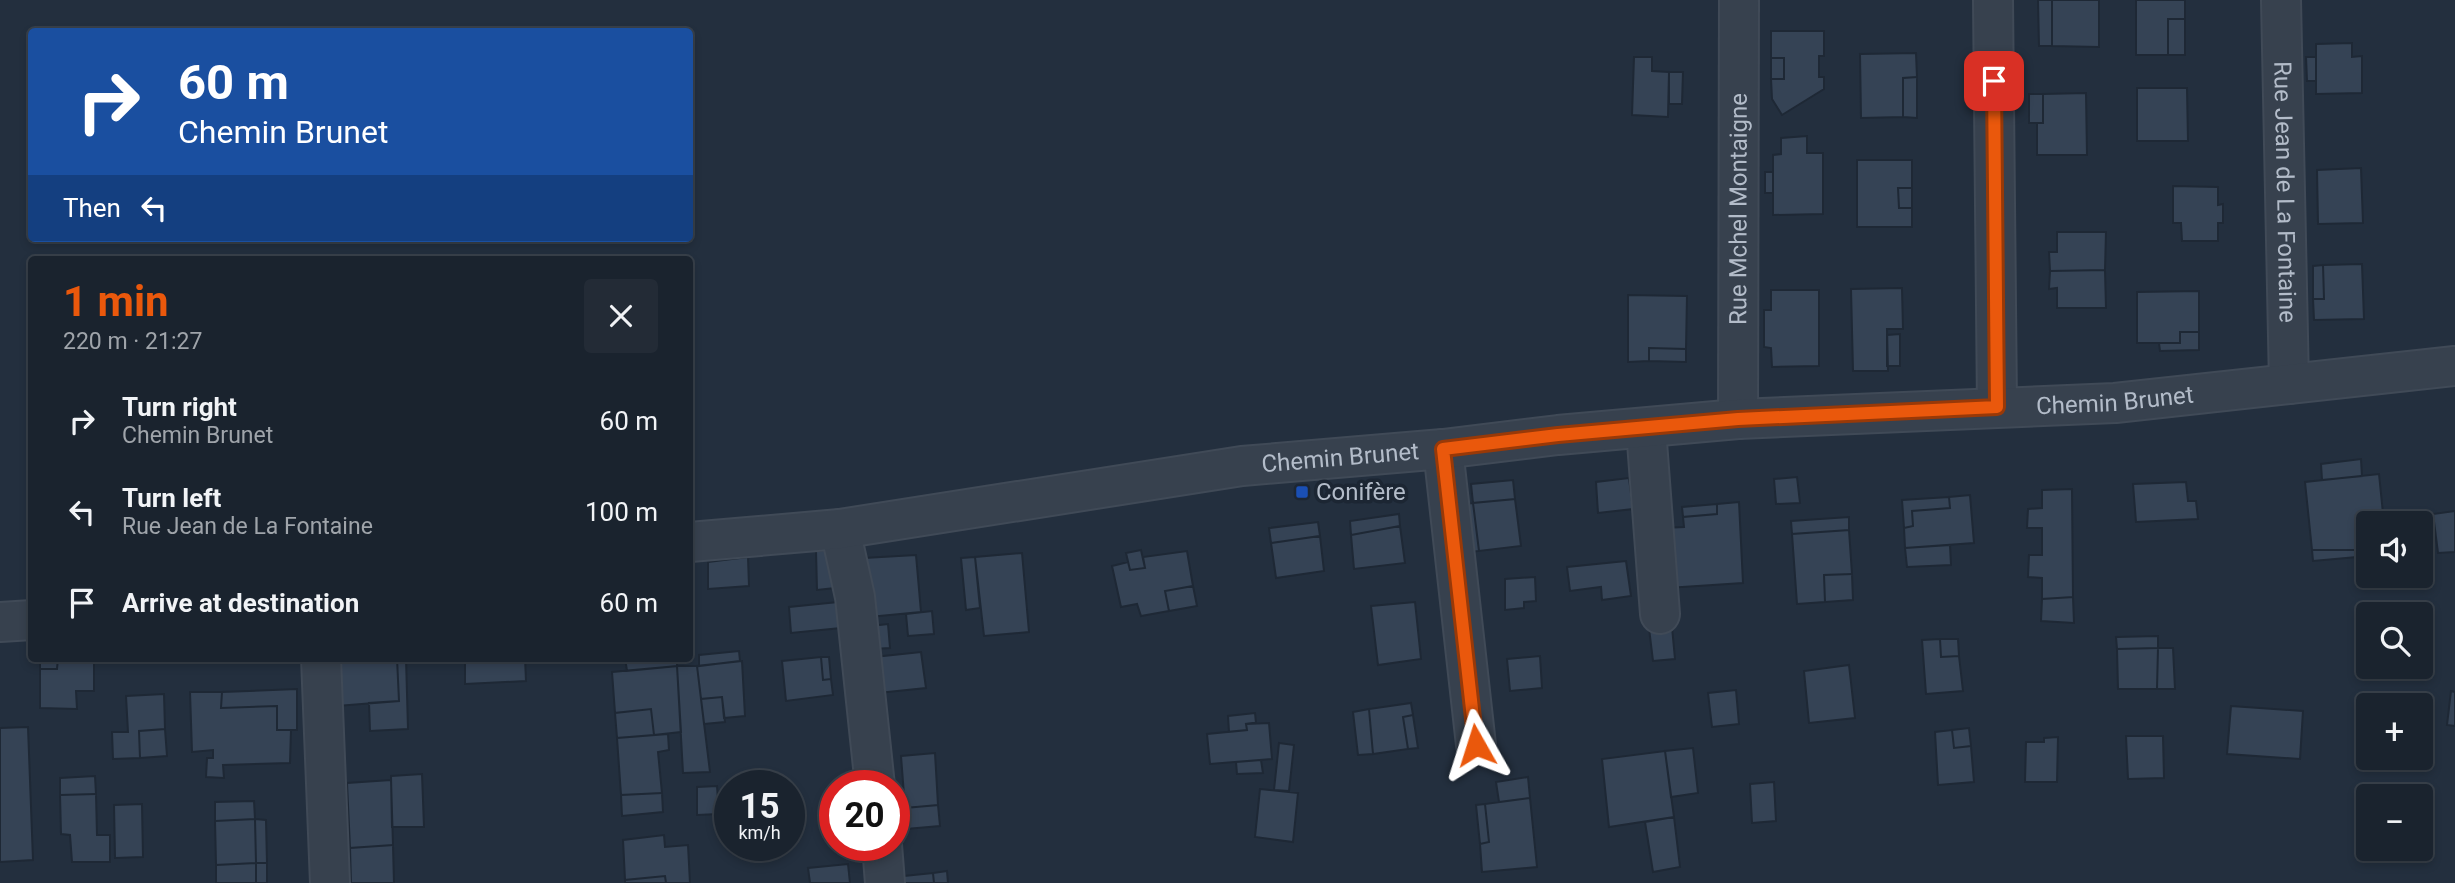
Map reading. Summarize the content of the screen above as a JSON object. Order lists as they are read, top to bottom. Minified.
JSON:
{"streets":{"street":["Rue Jean de La Fontaine","Rue Mchel Montaigne","Chemin Brunet"]},"crossings":[["Rue Jean de La Fontaine","Chemin Brunet"],["Rue Mchel Montaigne","Chemin Brunet"]],"places":{"transit":["Conifère"]},"page":{"turn":["60 m","Chemin Brunet"],"then":"Then","heading":["1 min","220 m · 21:27"],"list":[{"name":"Turn right","note":"Chemin Brunet","value":"60 m"},{"name":"Turn left","note":"Rue Jean de La Fontaine","value":"100 m"},{"name":"Arrive at destination","value":"60 m"}],"map_buttons":["+","−"],"speed":"15 km/h","limit":"20"}}
